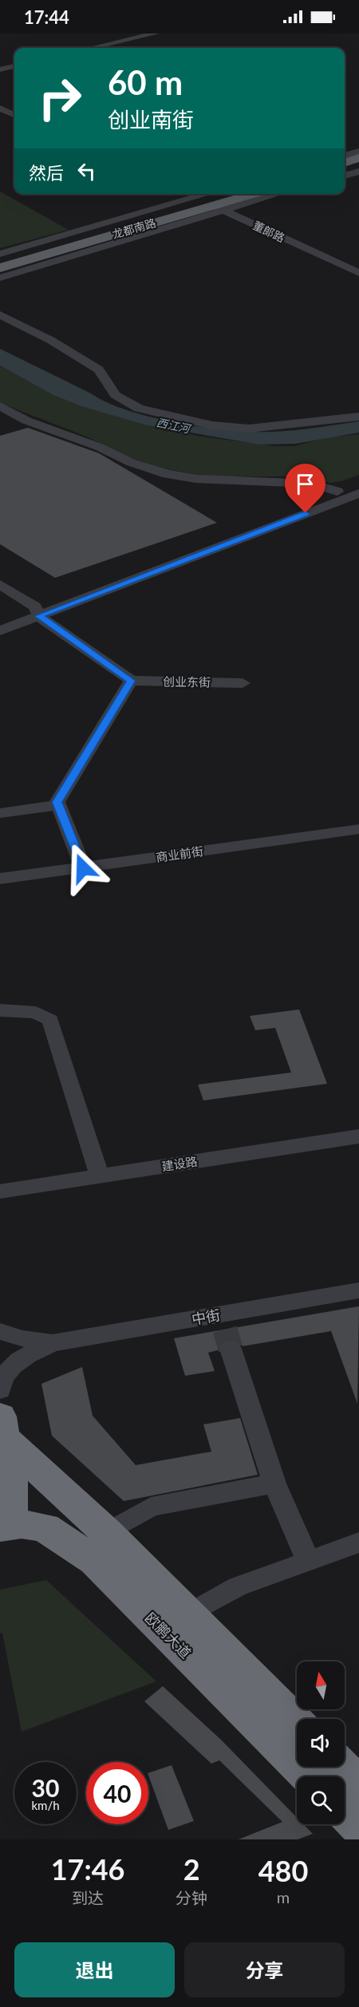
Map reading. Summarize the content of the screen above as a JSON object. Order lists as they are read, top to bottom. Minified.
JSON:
{"streets":{"highway":["欧鹏大道"],"main road":["龙都南路"],"street":["董郞路","创业东街","商业前街","建设路","中街"]},"crossings":[["龙都南路","董郞路"]],"water":["西江河"],"north":"top","page":{"status":"17:44","turn":["60 m","创业南街"],"then":"然后","speed":"30 km/h","limit":"40","eta":["17:46","到达","2","分钟","480","m"],"buttons":["退出","分享"]}}
